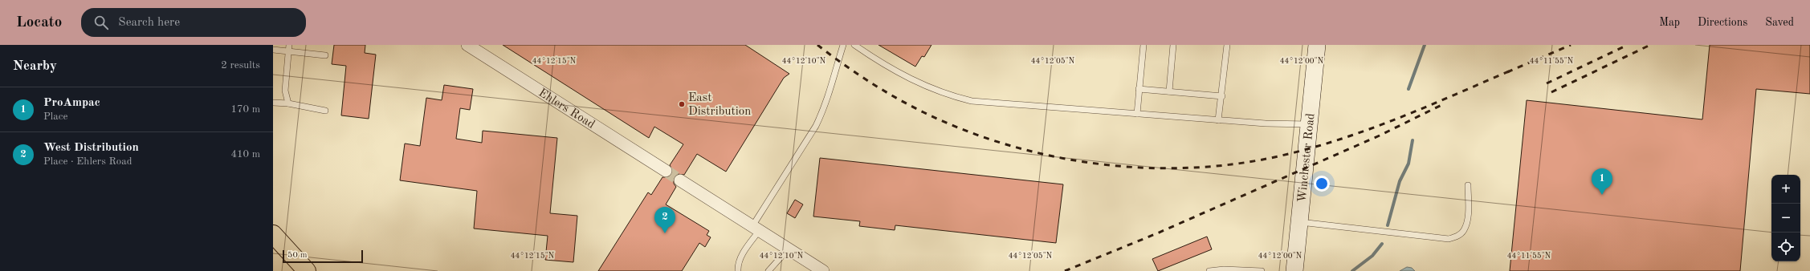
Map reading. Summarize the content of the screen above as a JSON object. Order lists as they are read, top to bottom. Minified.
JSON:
{"streets":{"main road":["Winchester Road"],"street":["Ehlers Road"]},"places":["East Distribution"],"scale_bar":"50 m","page":{"header":"Locato","search":"Search here","nav":["Map","Directions","Saved"],"heading":["Nearby","2 results"],"list":[{"mark":"1","name":"ProAmpac","note":"Place","value":"170 m"},{"mark":"2","name":"West Distribution","note":"Place · Ehlers Road","value":"410 m"}],"pins":["1","2"],"map_buttons":["+","−"],"scale":"50 m"},"coordinates":["44°12'15\"N","44°12'10\"N","44°12'05\"N","44°12'00\"N","44°11'55\"N"]}
